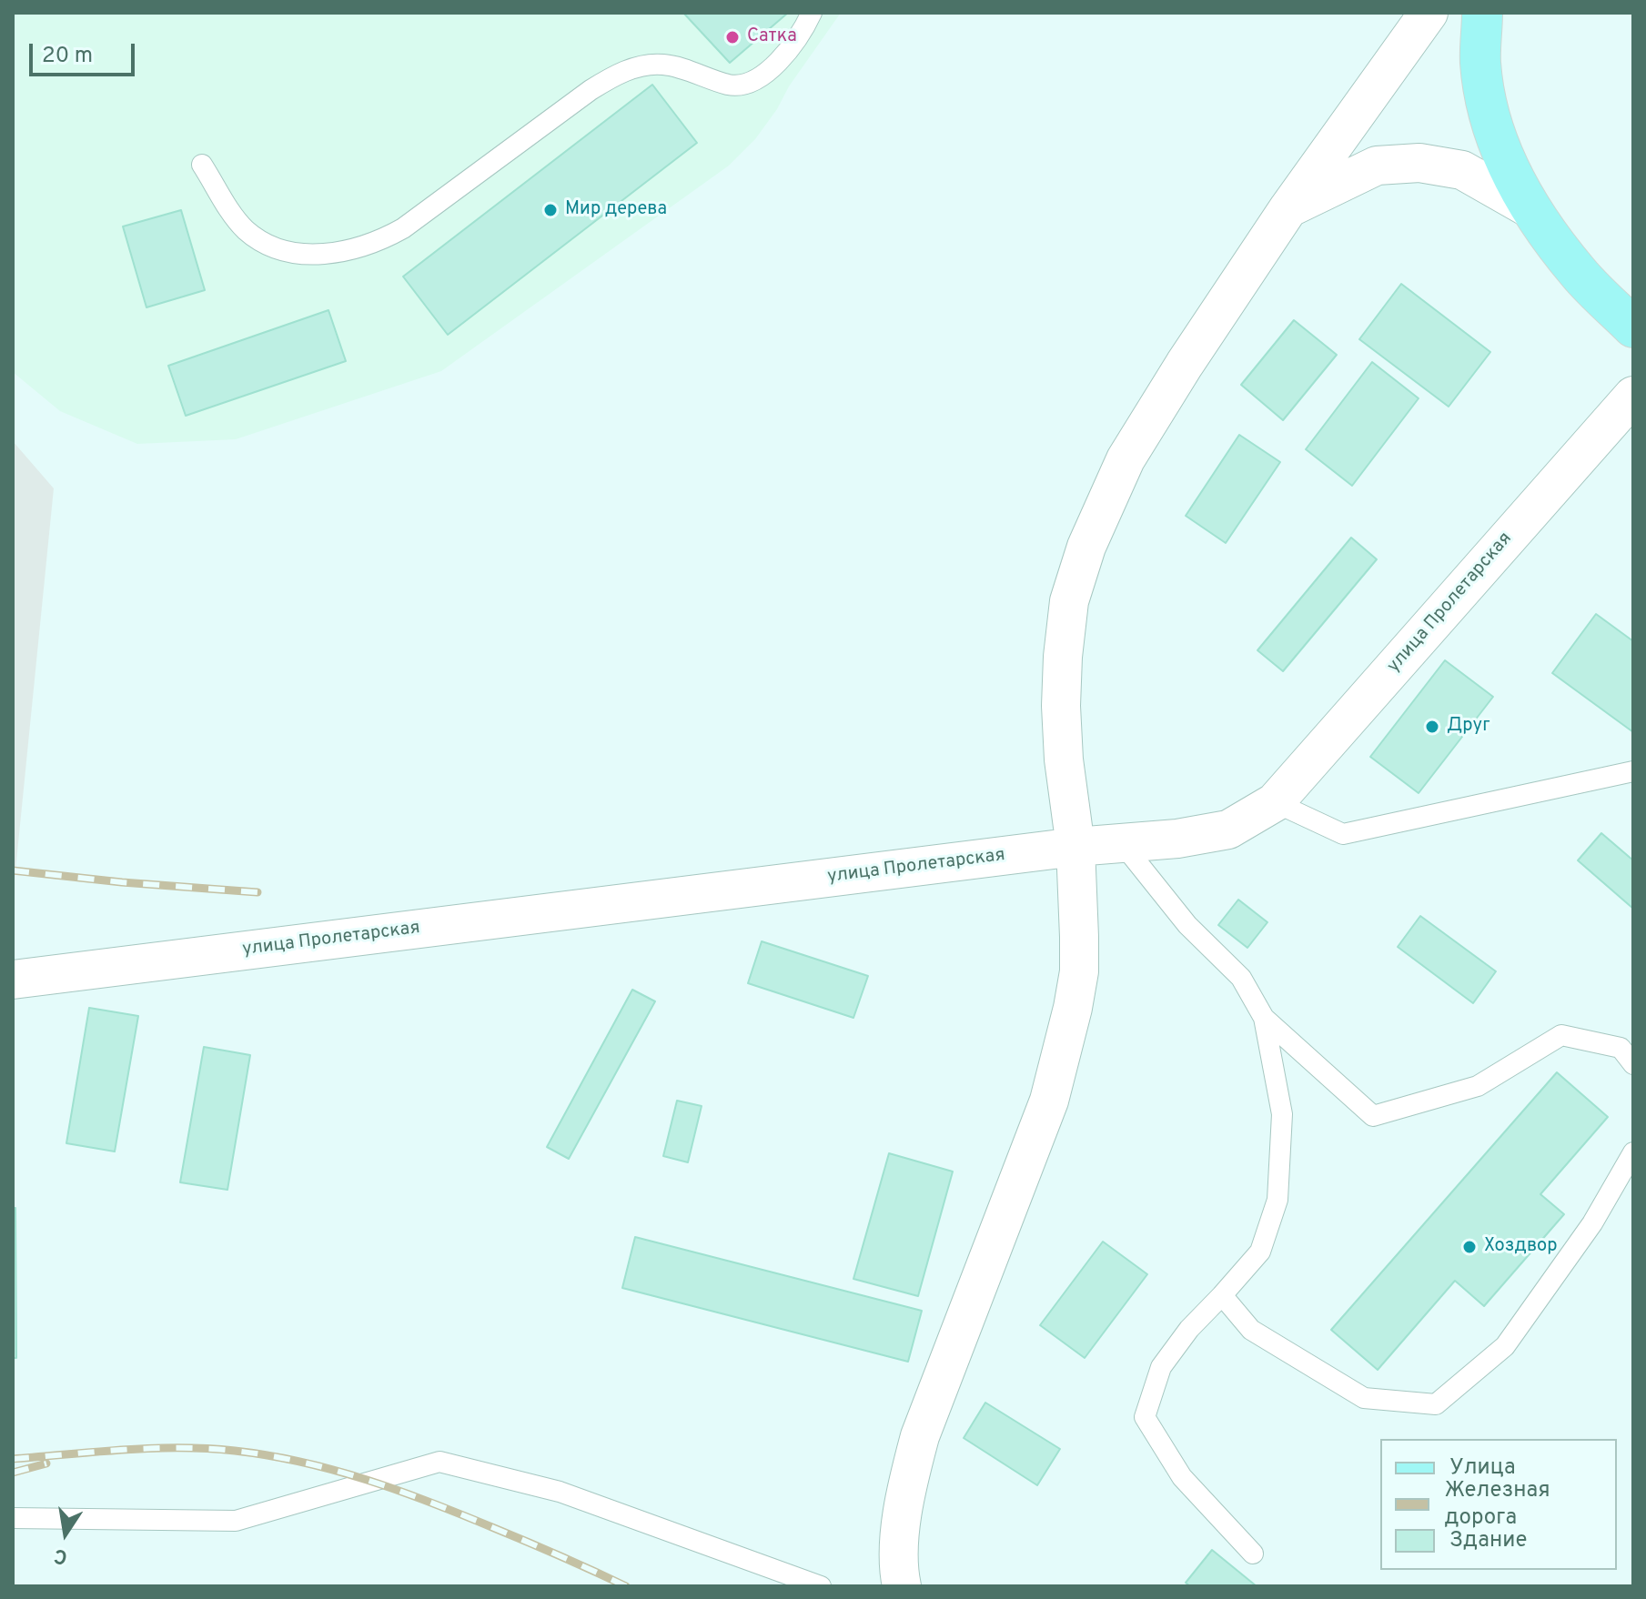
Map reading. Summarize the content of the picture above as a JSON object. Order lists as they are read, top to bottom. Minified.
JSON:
{"streets":{"street":["улица Пролетарская"]},"places":["Сатка","Мир дерева","Друг","Хоздвор"],"legend":["Улица","Железная дорога","Здание"],"scale_bar":"20 m","north":"bottom"}
